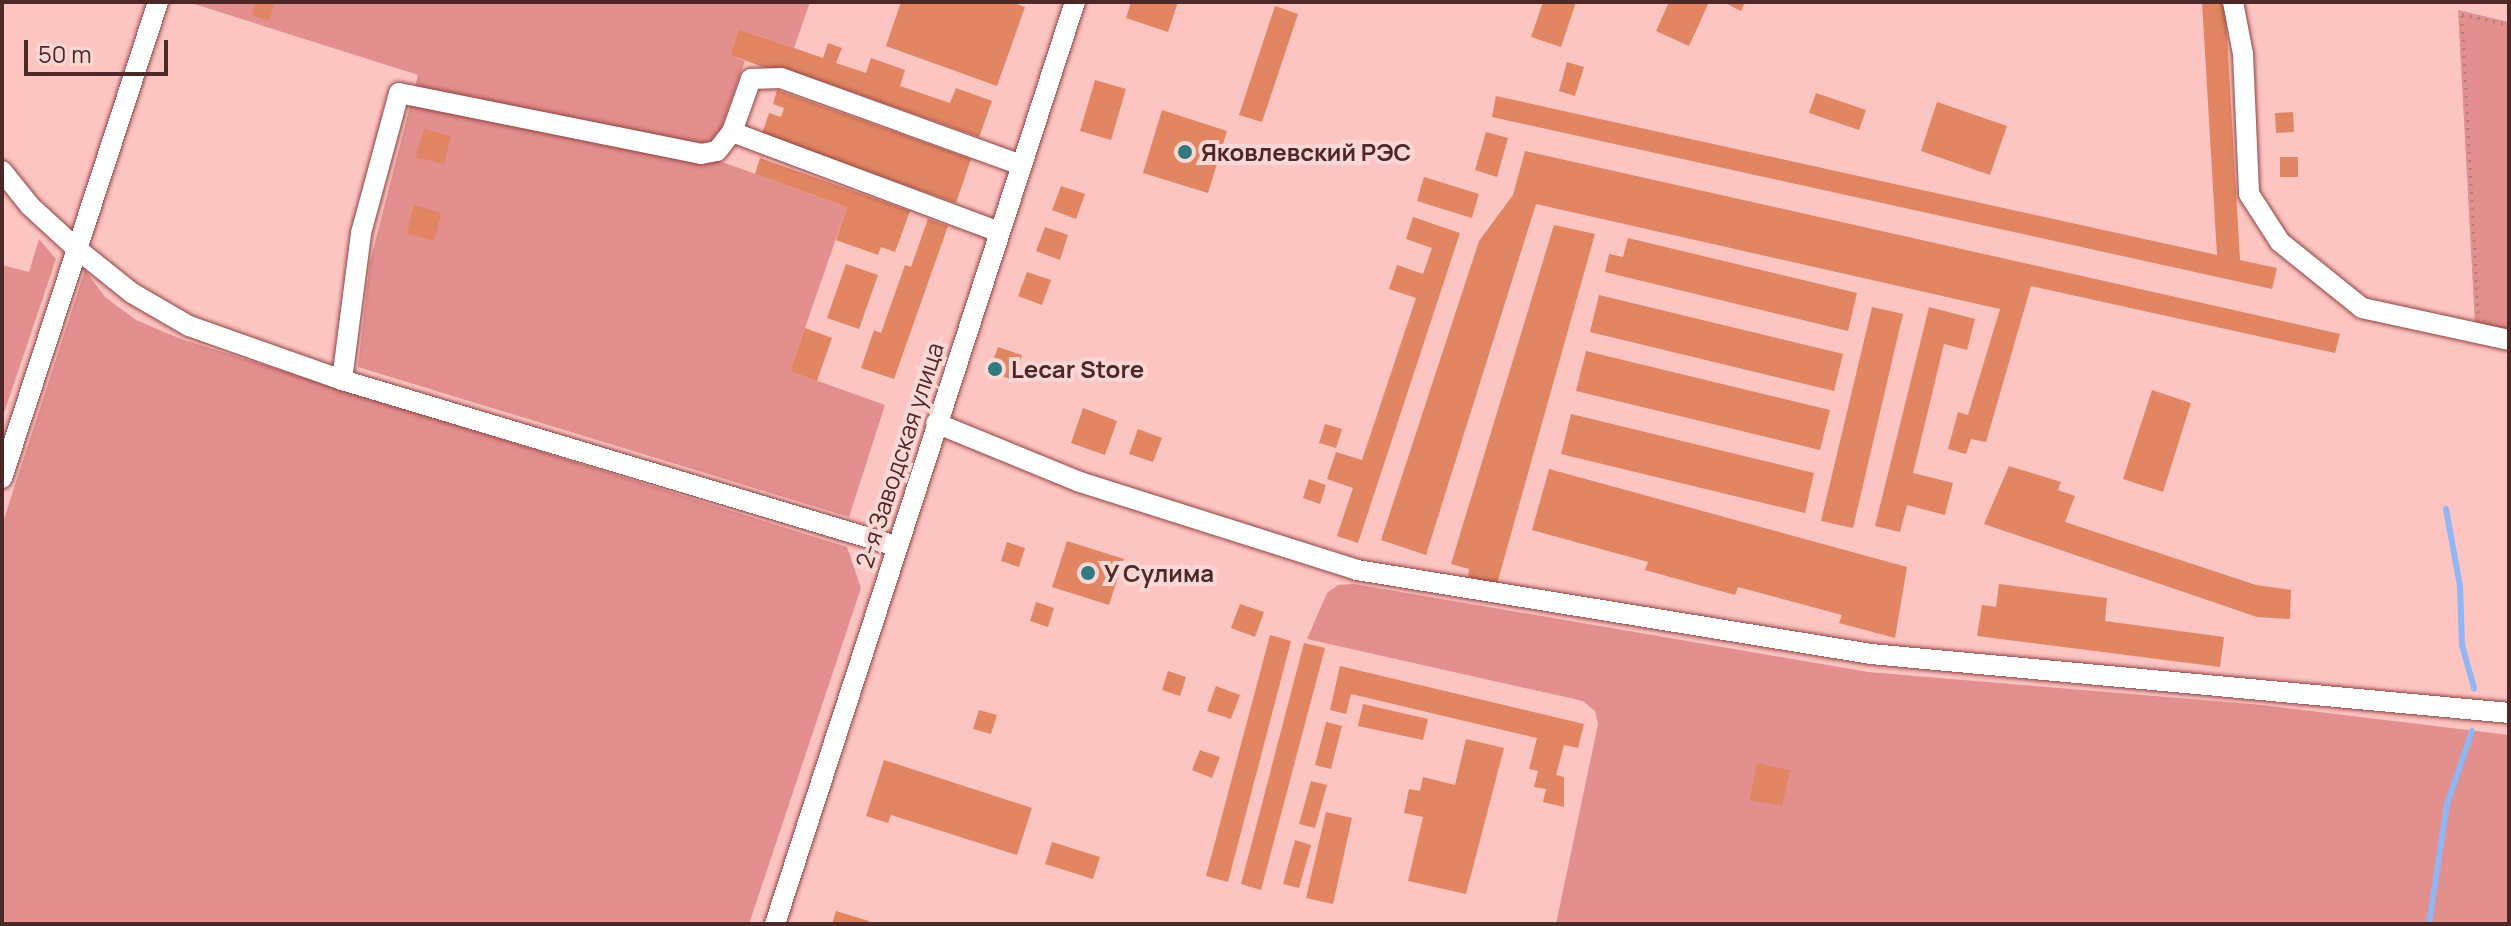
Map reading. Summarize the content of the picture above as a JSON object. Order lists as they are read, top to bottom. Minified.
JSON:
{"streets":{"street":["2-я Заводская улица"]},"places":["Яковлевский РЭС","Lecar Store","У Сулима"],"scale_bar":"50 m"}
